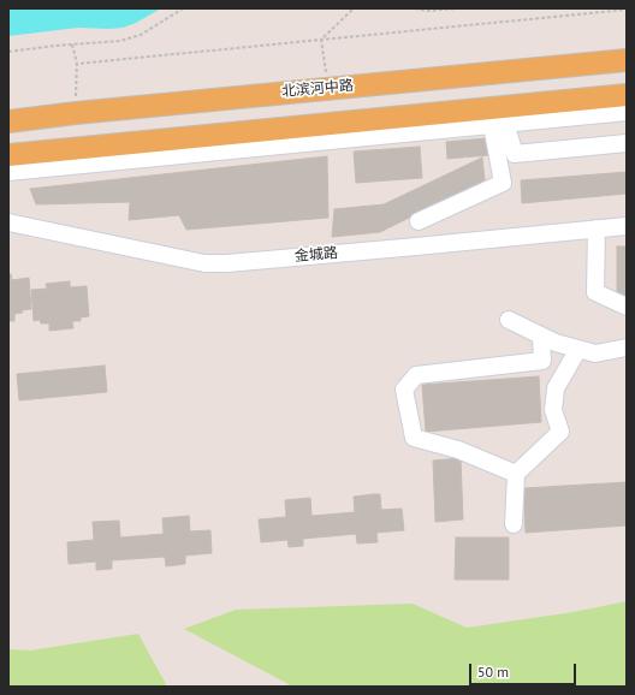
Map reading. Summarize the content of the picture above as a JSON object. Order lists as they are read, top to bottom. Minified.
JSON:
{"streets":{"main road":["北滨河中路"],"street":["金城路"]},"scale_bar":"50 m"}
